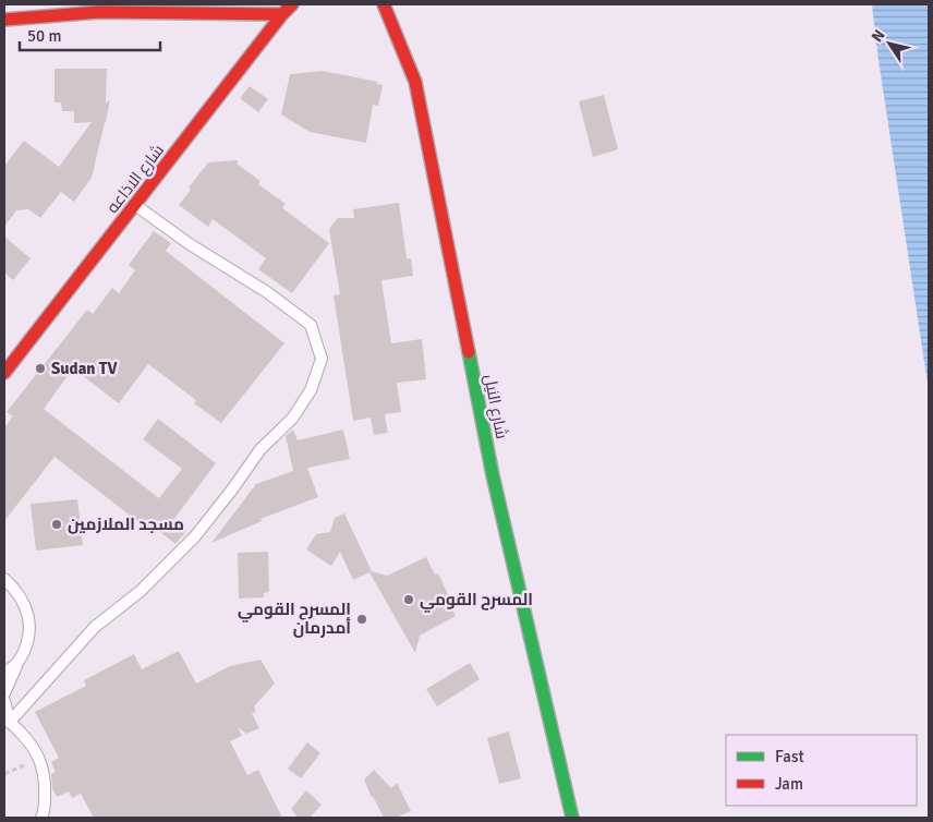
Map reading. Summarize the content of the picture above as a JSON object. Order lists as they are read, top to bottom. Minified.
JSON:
{"streets":{"main road":["شارع الاذاعه","شارع النيل"]},"places":["Sudan TV","مسجد الملازمين","المسرح القومي","المسرح القومي أمدرمان"],"legend":["Fast","Jam"],"scale_bar":"50 m","north":"top left"}
